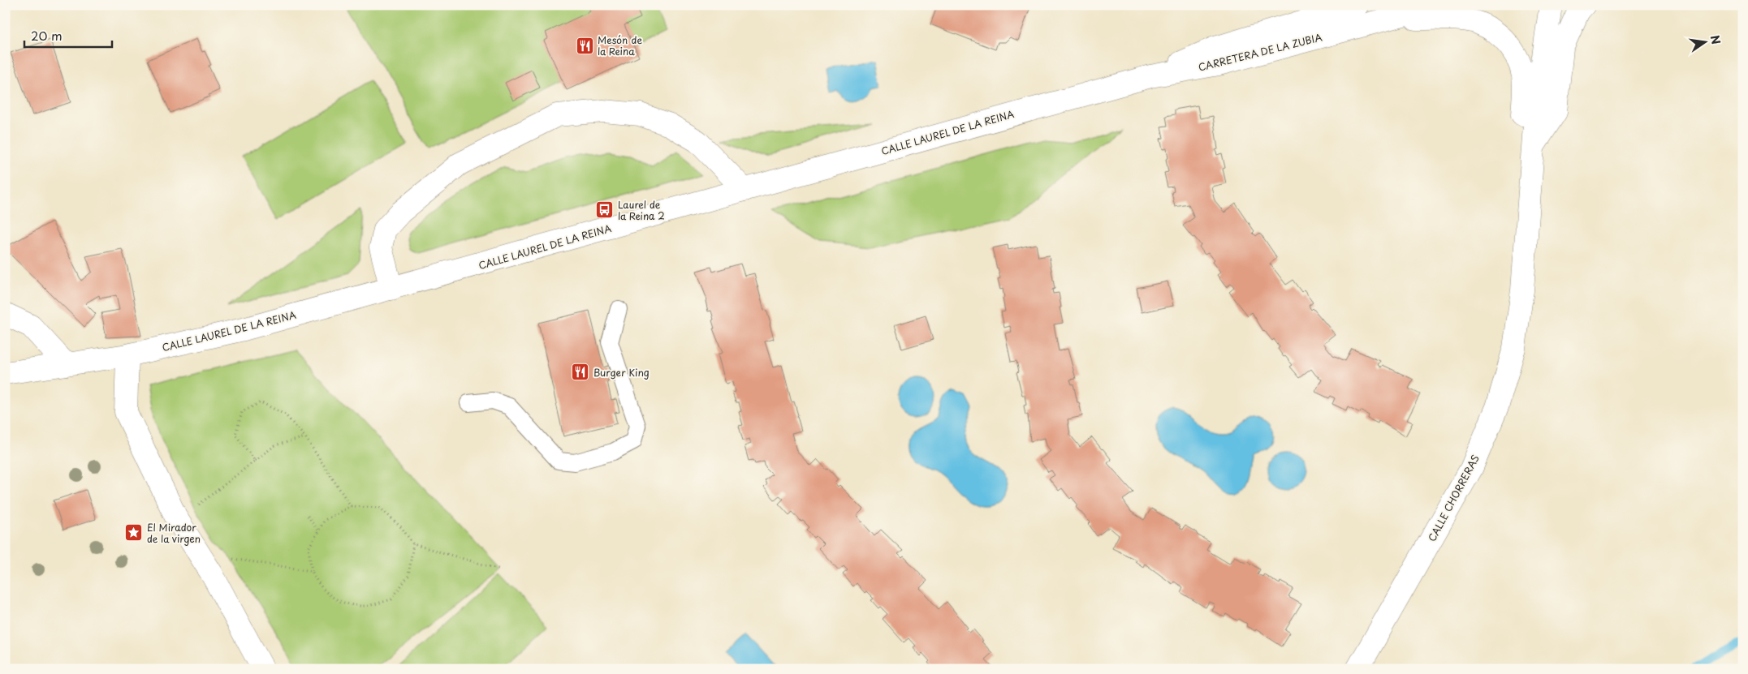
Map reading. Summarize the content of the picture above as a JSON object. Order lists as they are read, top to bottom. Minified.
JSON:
{"streets":{"street":["CARRETERA DE LA ZUBIA","CALLE LAUREL DE LA REINA","CALLE CHORRERAS"]},"crossings":[["CARRETERA DE LA ZUBIA","CALLE LAUREL DE LA REINA"]],"places":{"restaurant":["Mesón de la Reina","Burger King"],"bus stop":["Laurel de la Reina 2"],"place":["El Mirador de la virgen"]},"scale_bar":"20 m","north":"right"}
